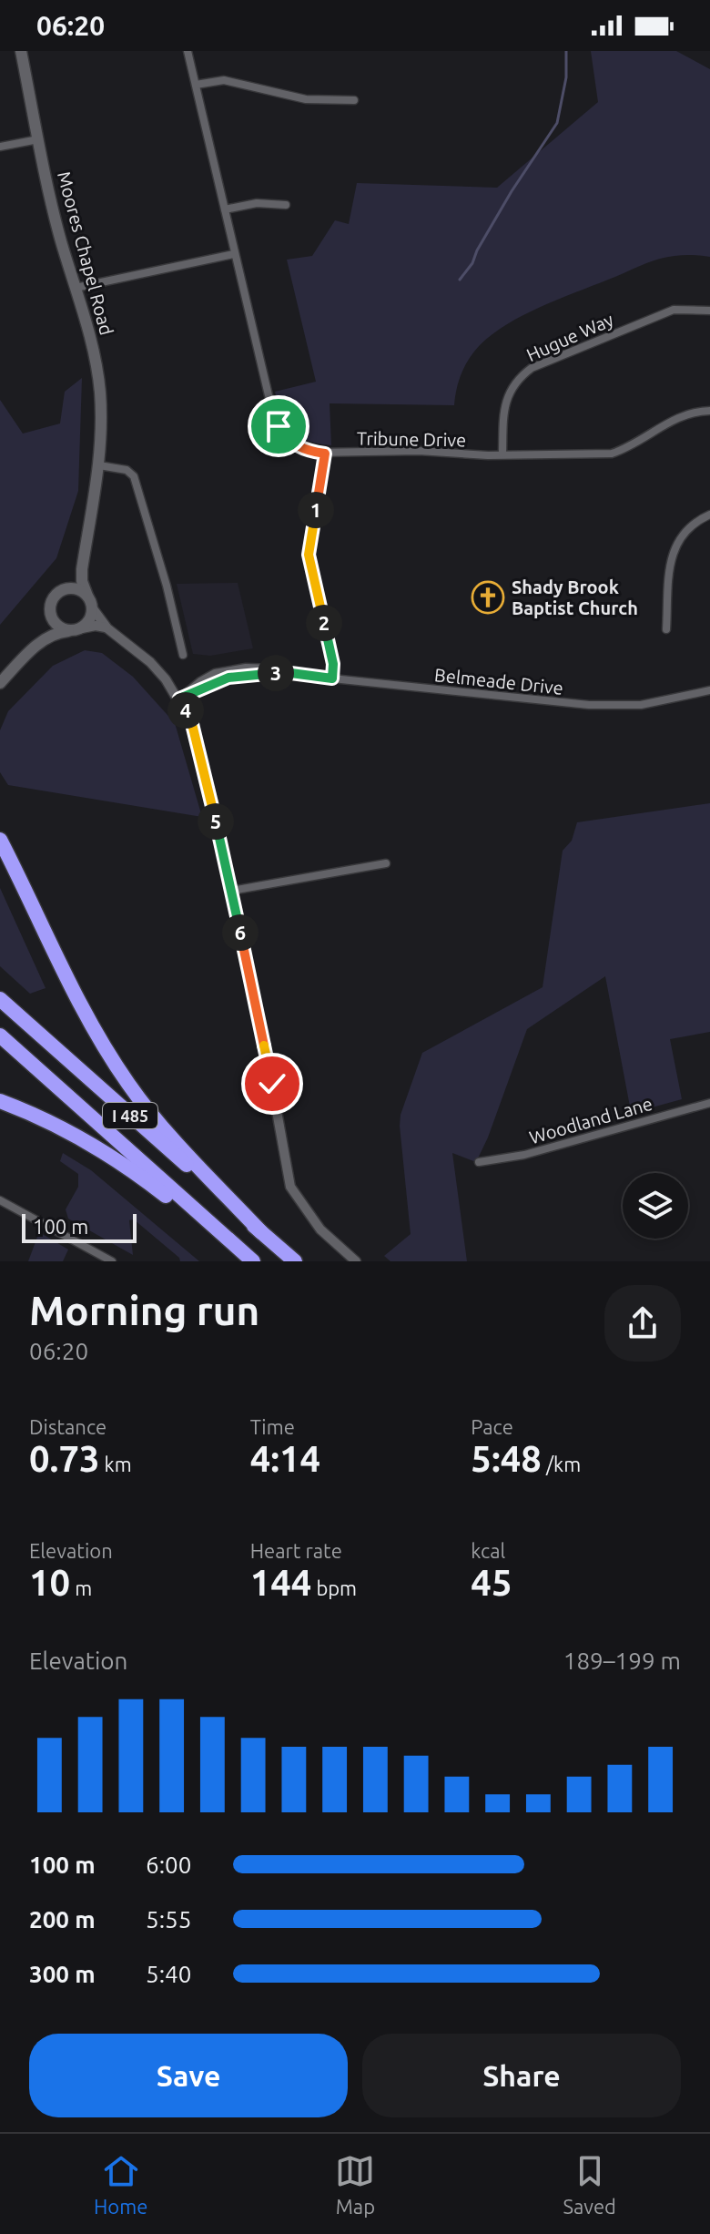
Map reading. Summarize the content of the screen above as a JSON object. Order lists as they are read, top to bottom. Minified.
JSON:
{"streets":{"highway":["I 485"],"main road":["Moores Chapel Road"],"street":["Hugue Way","Tribune Drive","Belmeade Drive","Woodland Lane"]},"crossings":[["Hugue Way","Tribune Drive"]],"places":{"church":["Shady Brook Baptist Church"]},"scale_bar":"100 m","page":{"status":"06:20","pins":["1","2","3","4","5","6"],"scale":"100 m","heading":["Morning run","06:20"],"stats":[["Distance","0.73 km"],["Time","4:14"],["Pace","5:48 /km"],["Elevation","10 m"],["Heart rate","144 bpm"],["kcal","45"]],"chart":["Elevation","189–199 m"],"list":[{"name":"100 m","note":"6:00"},{"name":"200 m","note":"5:55"},{"name":"300 m","note":"5:40"}],"buttons":["Save","Share"],"tabs":["Home","Map","Saved"]}}
